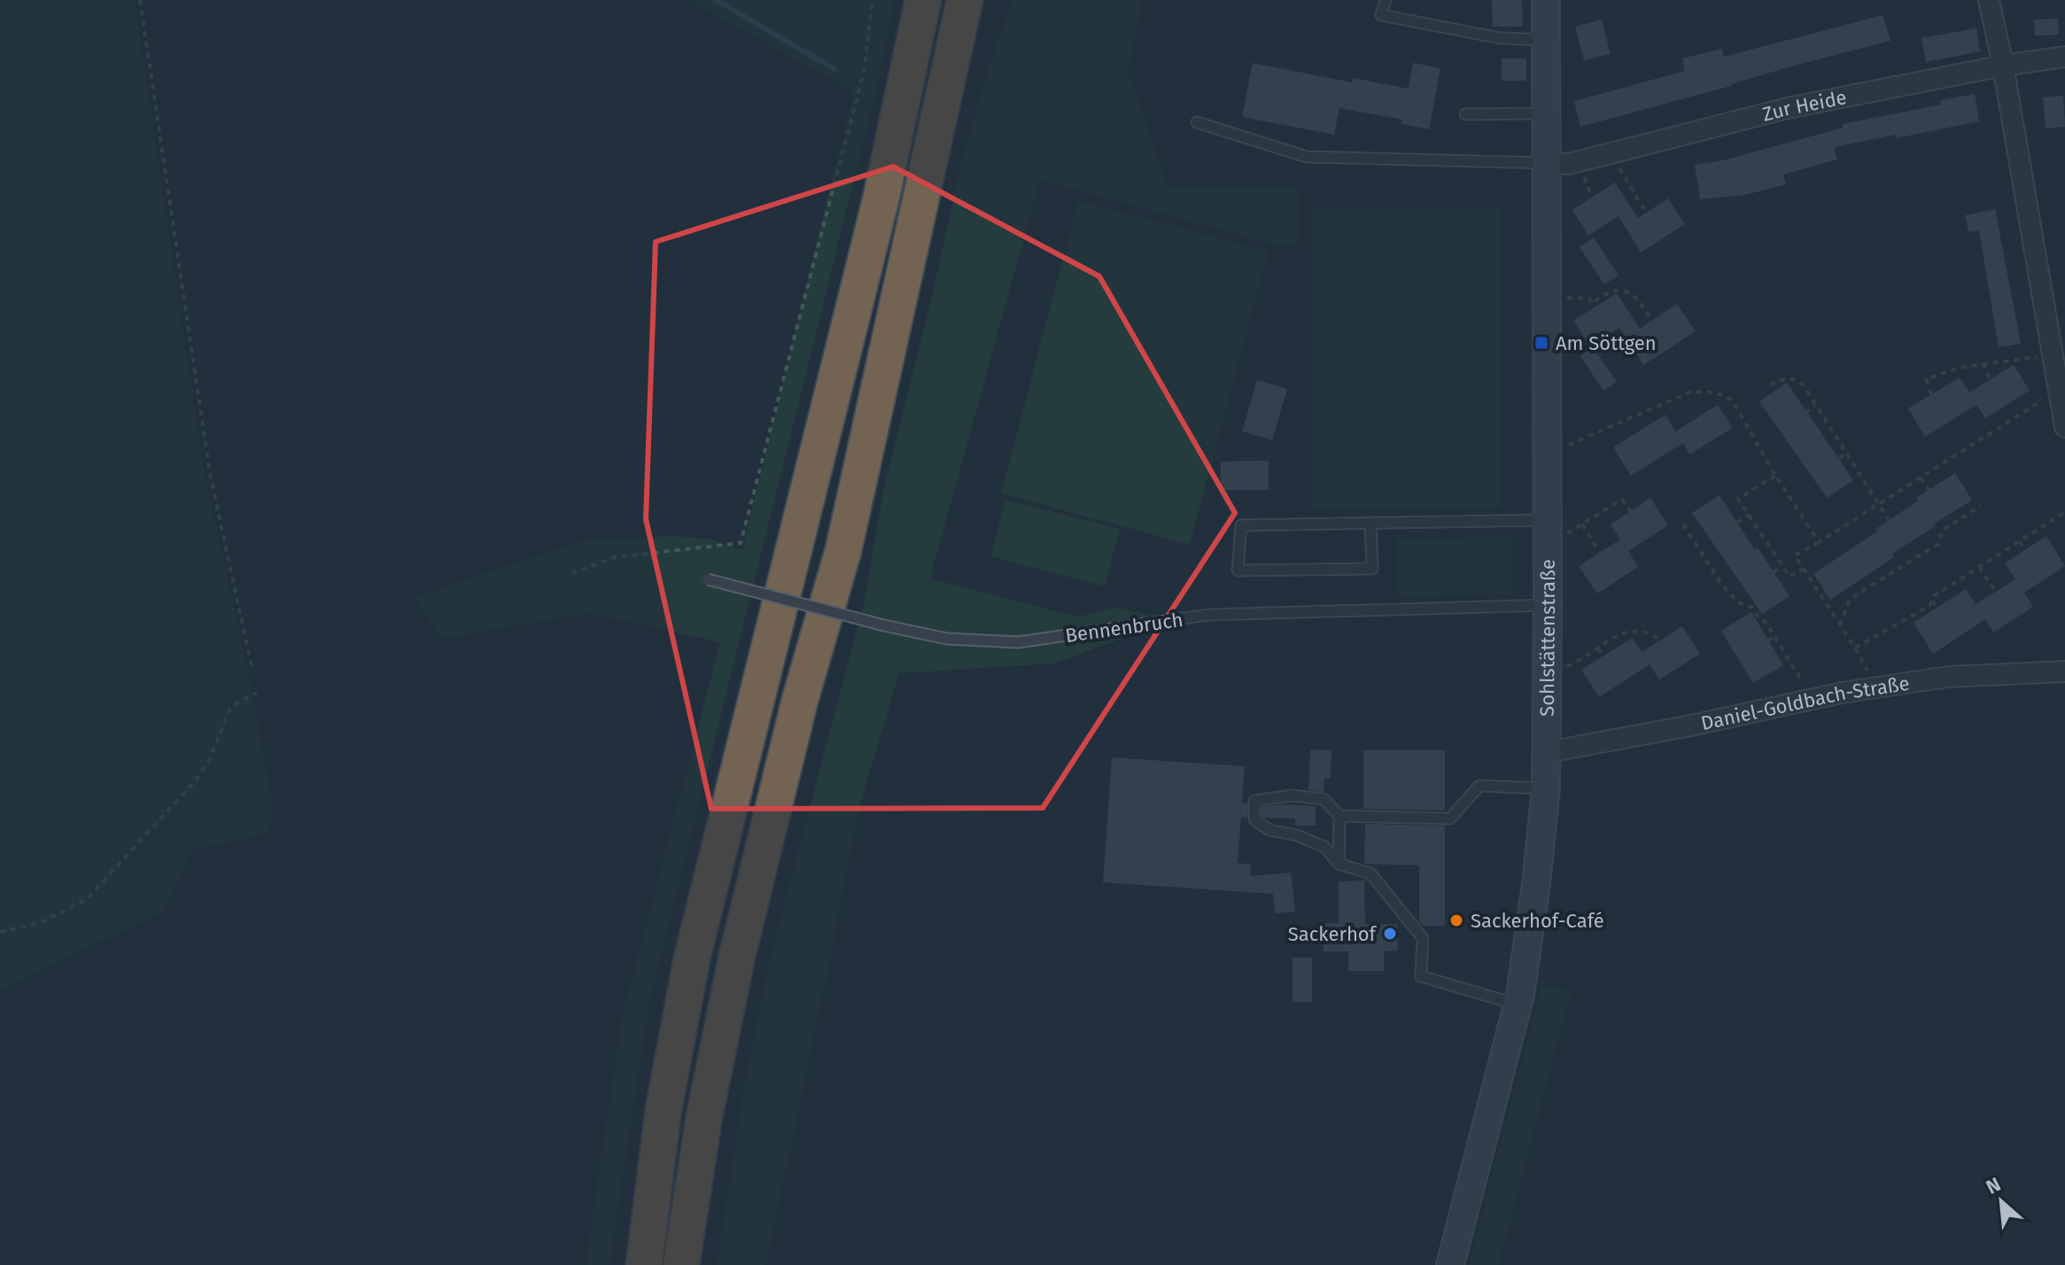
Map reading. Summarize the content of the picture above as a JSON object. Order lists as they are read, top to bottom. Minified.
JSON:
{"streets":{"street":["Zur Heide","Sohlstättenstraße","Daniel-Goldbach-Straße"],"lane":["Bennenbruch"]},"crossings":[["Zur Heide","Sohlstättenstraße"],["Bennenbruch","Sohlstättenstraße"],["Sohlstättenstraße","Daniel-Goldbach-Straße"]],"places":{"transit":["Am Söttgen"],"other":["Sackerhof-Café","Sackerhof"]},"north":"top left"}
